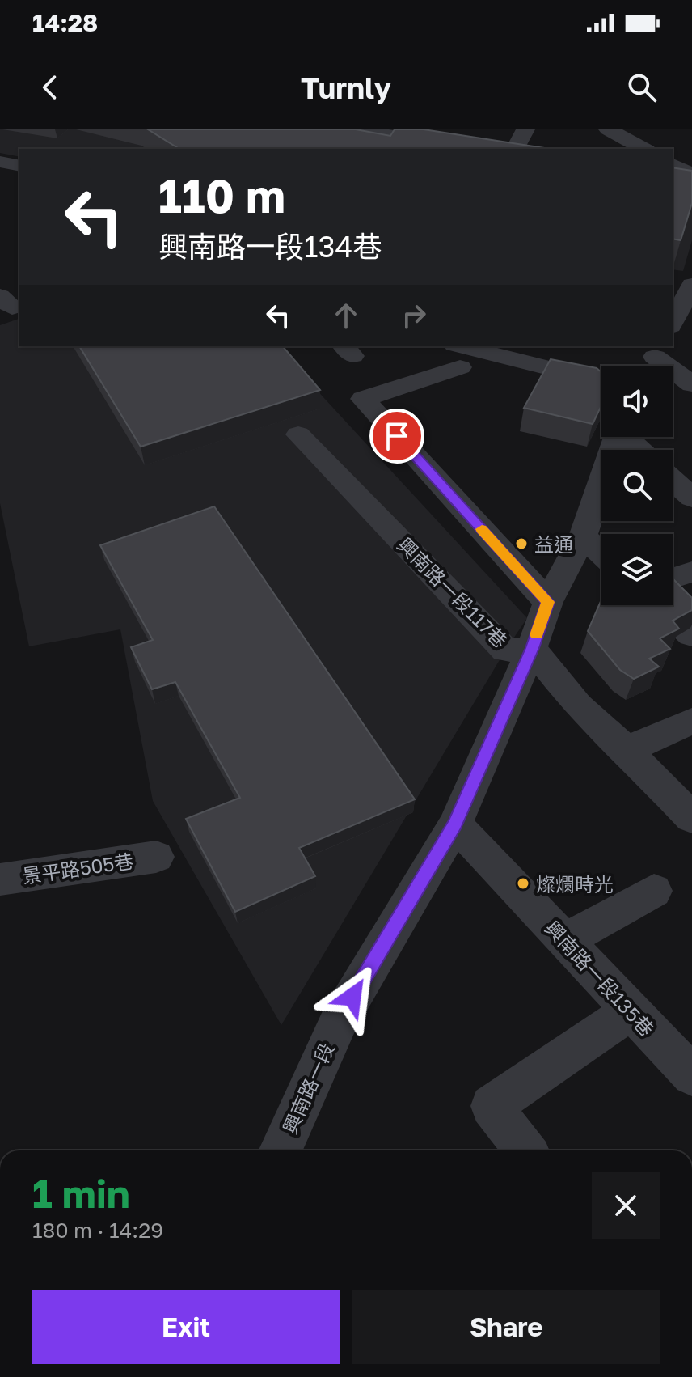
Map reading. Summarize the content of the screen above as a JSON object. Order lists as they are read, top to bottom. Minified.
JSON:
{"streets":{"street":["興南路一段117巷","景平路505巷","興南路一段135巷","興南路一段"]},"crossings":[["興南路一段117巷","興南路一段"],["興南路一段135巷","興南路一段"]],"places":["益通","燦爛時光"],"page":{"status":"14:28","header":"Turnly","turn":["110 m","興南路一段134巷"],"heading":["1 min","180 m · 14:29"],"buttons":["Exit","Share"]}}
